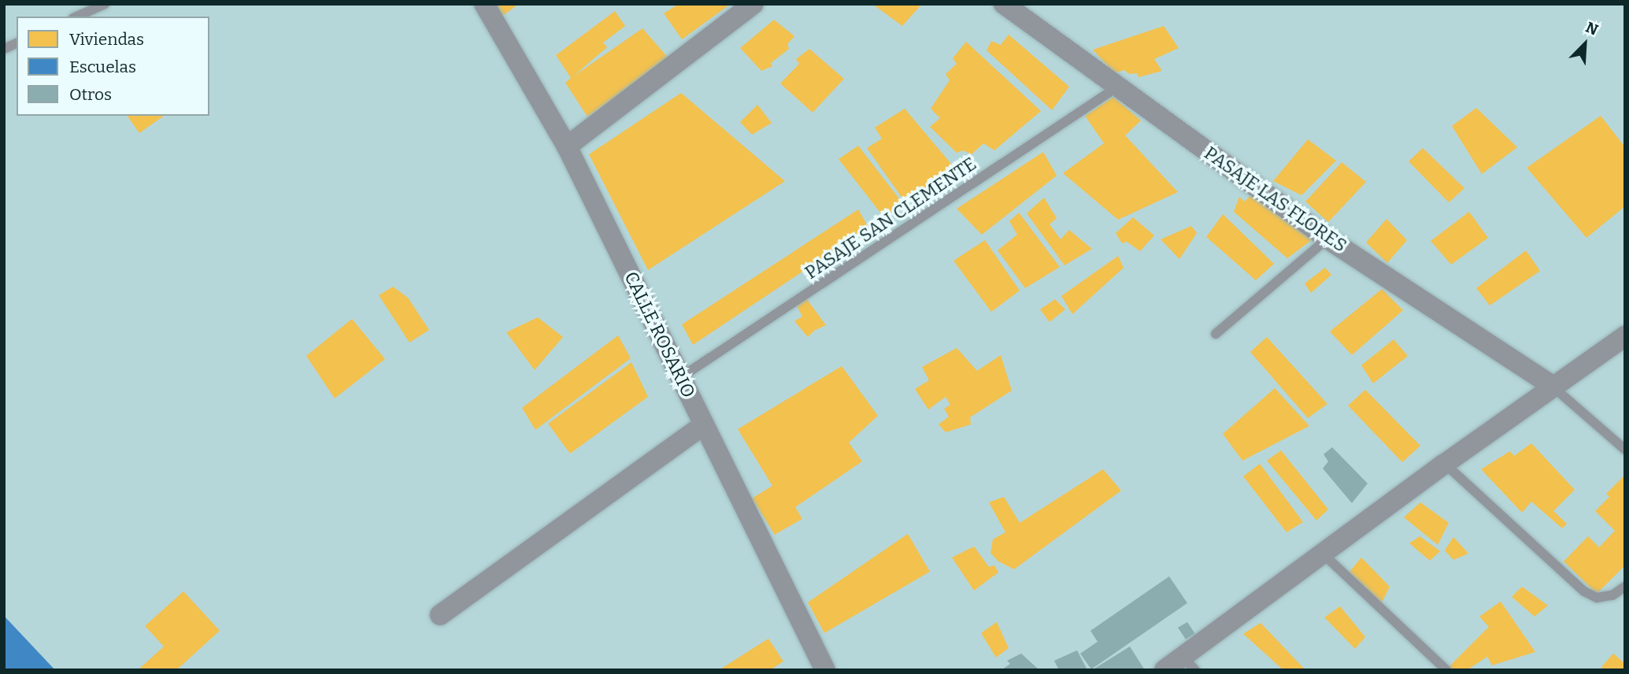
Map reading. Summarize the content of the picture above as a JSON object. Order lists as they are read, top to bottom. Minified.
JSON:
{"streets":{"street":["PASAJE LAS FLORES","CALLE ROSARIO"],"lane":["PASAJE SAN CLEMENTE"]},"crossings":[["PASAJE LAS FLORES","PASAJE SAN CLEMENTE"],["PASAJE SAN CLEMENTE","CALLE ROSARIO"]],"legend":["Viviendas","Escuelas","Otros"],"north":"top right"}
